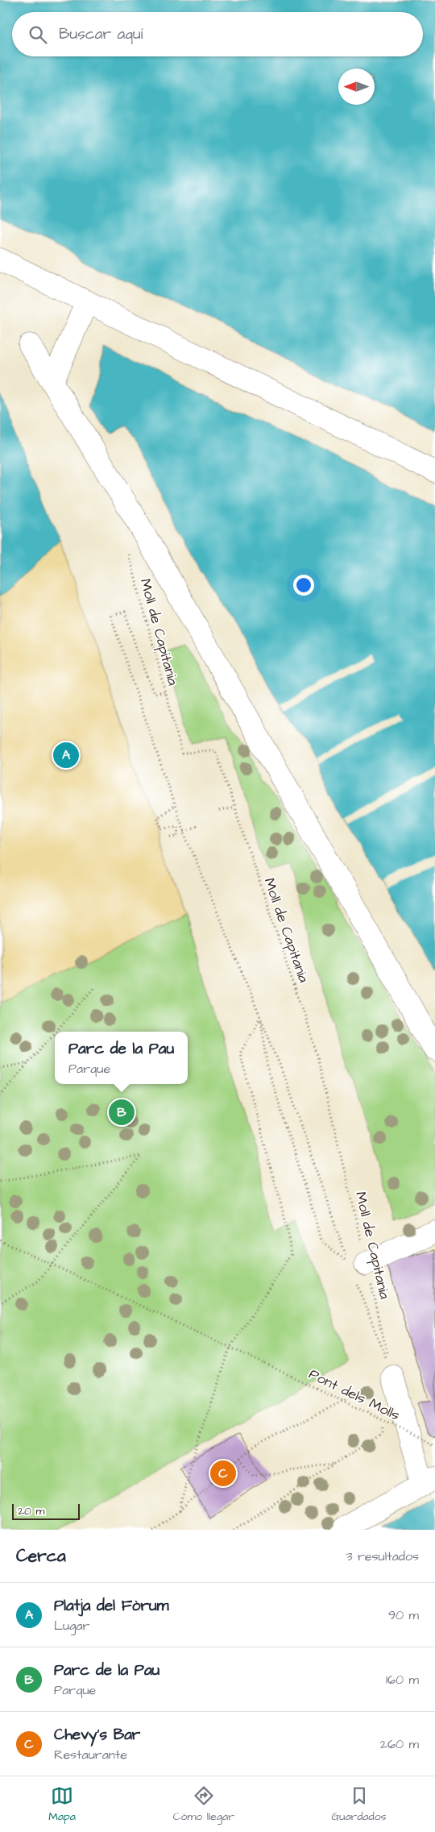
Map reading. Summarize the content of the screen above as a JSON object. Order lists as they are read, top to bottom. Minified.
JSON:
{"streets":{"path":["Moll de Capitania","Pont dels Molls"]},"scale_bar":"20 m","north":"left","page":{"search":"Buscar aquí","pins":["A","B","C"],"popup":["Parc de la Pau","Parque"],"scale":"20 m","heading":["Cerca","3 resultados"],"list":[{"mark":"A","name":"Platja del Fòrum","note":"Lugar","value":"90 m"},{"mark":"B","name":"Parc de la Pau","note":"Parque","value":"160 m"},{"mark":"C","name":"Chevy's Bar","note":"Restaurante","value":"260 m"}],"nav":["Mapa","Cómo llegar","Guardados"]}}
